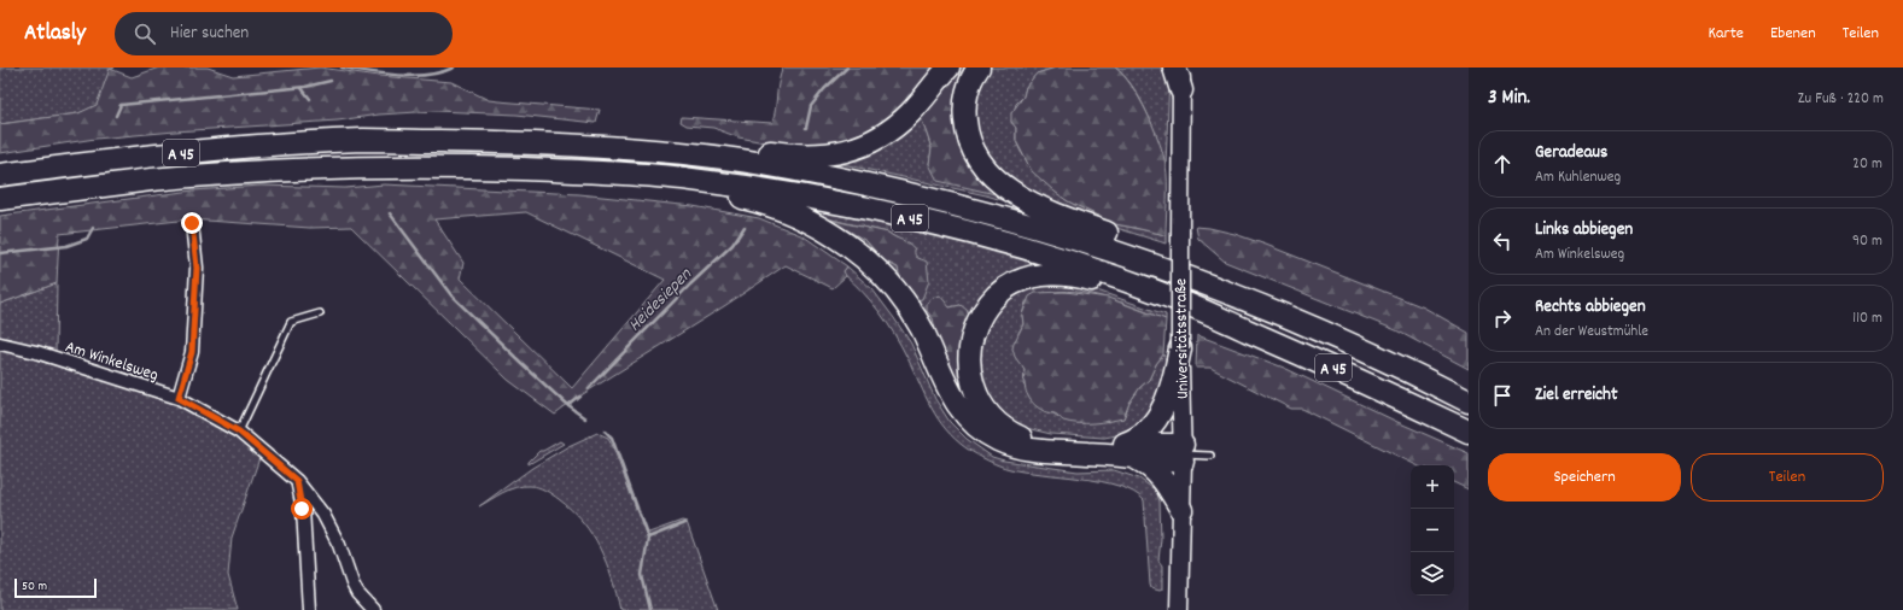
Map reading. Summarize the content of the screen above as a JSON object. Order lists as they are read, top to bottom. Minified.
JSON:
{"streets":{"highway":["A 45"],"main road":["Universitätsstraße"],"street":["Am Winkelsweg"]},"water":["Heidesiepen"],"scale_bar":"50 m","page":{"header":"Atlasly","search":"Hier suchen","nav":["Karte","Ebenen","Teilen"],"heading":["3 Min.","Zu Fuß · 220 m"],"list":[["Geradeaus","Am Kuhlenweg","20 m"],["Links abbiegen","Am Winkelsweg","90 m"],["Rechts abbiegen","An der Weustmühle","110 m"],"Ziel erreicht"],"buttons":["Speichern","Teilen"],"map_buttons":["+","−"],"scale":"50 m"}}
